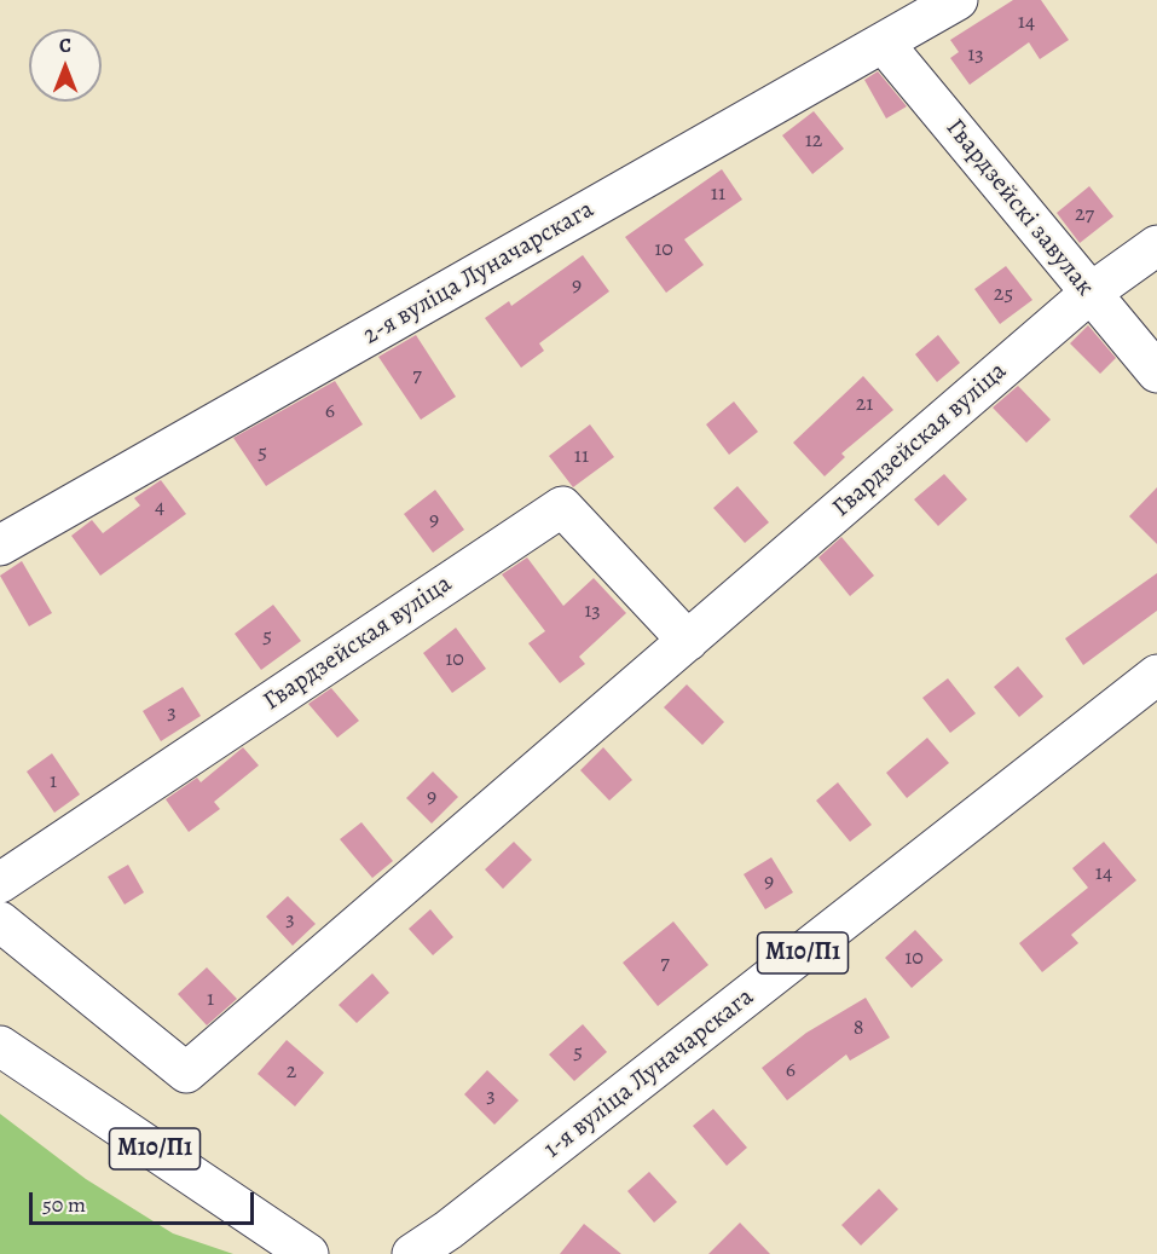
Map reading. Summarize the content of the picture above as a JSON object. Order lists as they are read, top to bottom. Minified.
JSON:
{"streets":{"street":["Гвардзейскі завулак","2-я вуліца Луначарскага","Гвардзейская вуліца","М10/П1","1-я вуліца Луначарскага"]},"crossings":[["Гвардзейскі завулак","2-я вуліца Луначарскага"],["Гвардзейскі завулак","Гвардзейская вуліца"]],"house_numbers":["14","13","12","11","27","10","9","25","7","21","6","5","11","4","9","13","5","10","3","1","9","14","9","3","10","7","1","8","5","6","2","3"],"scale_bar":"50 m","north":"top"}
